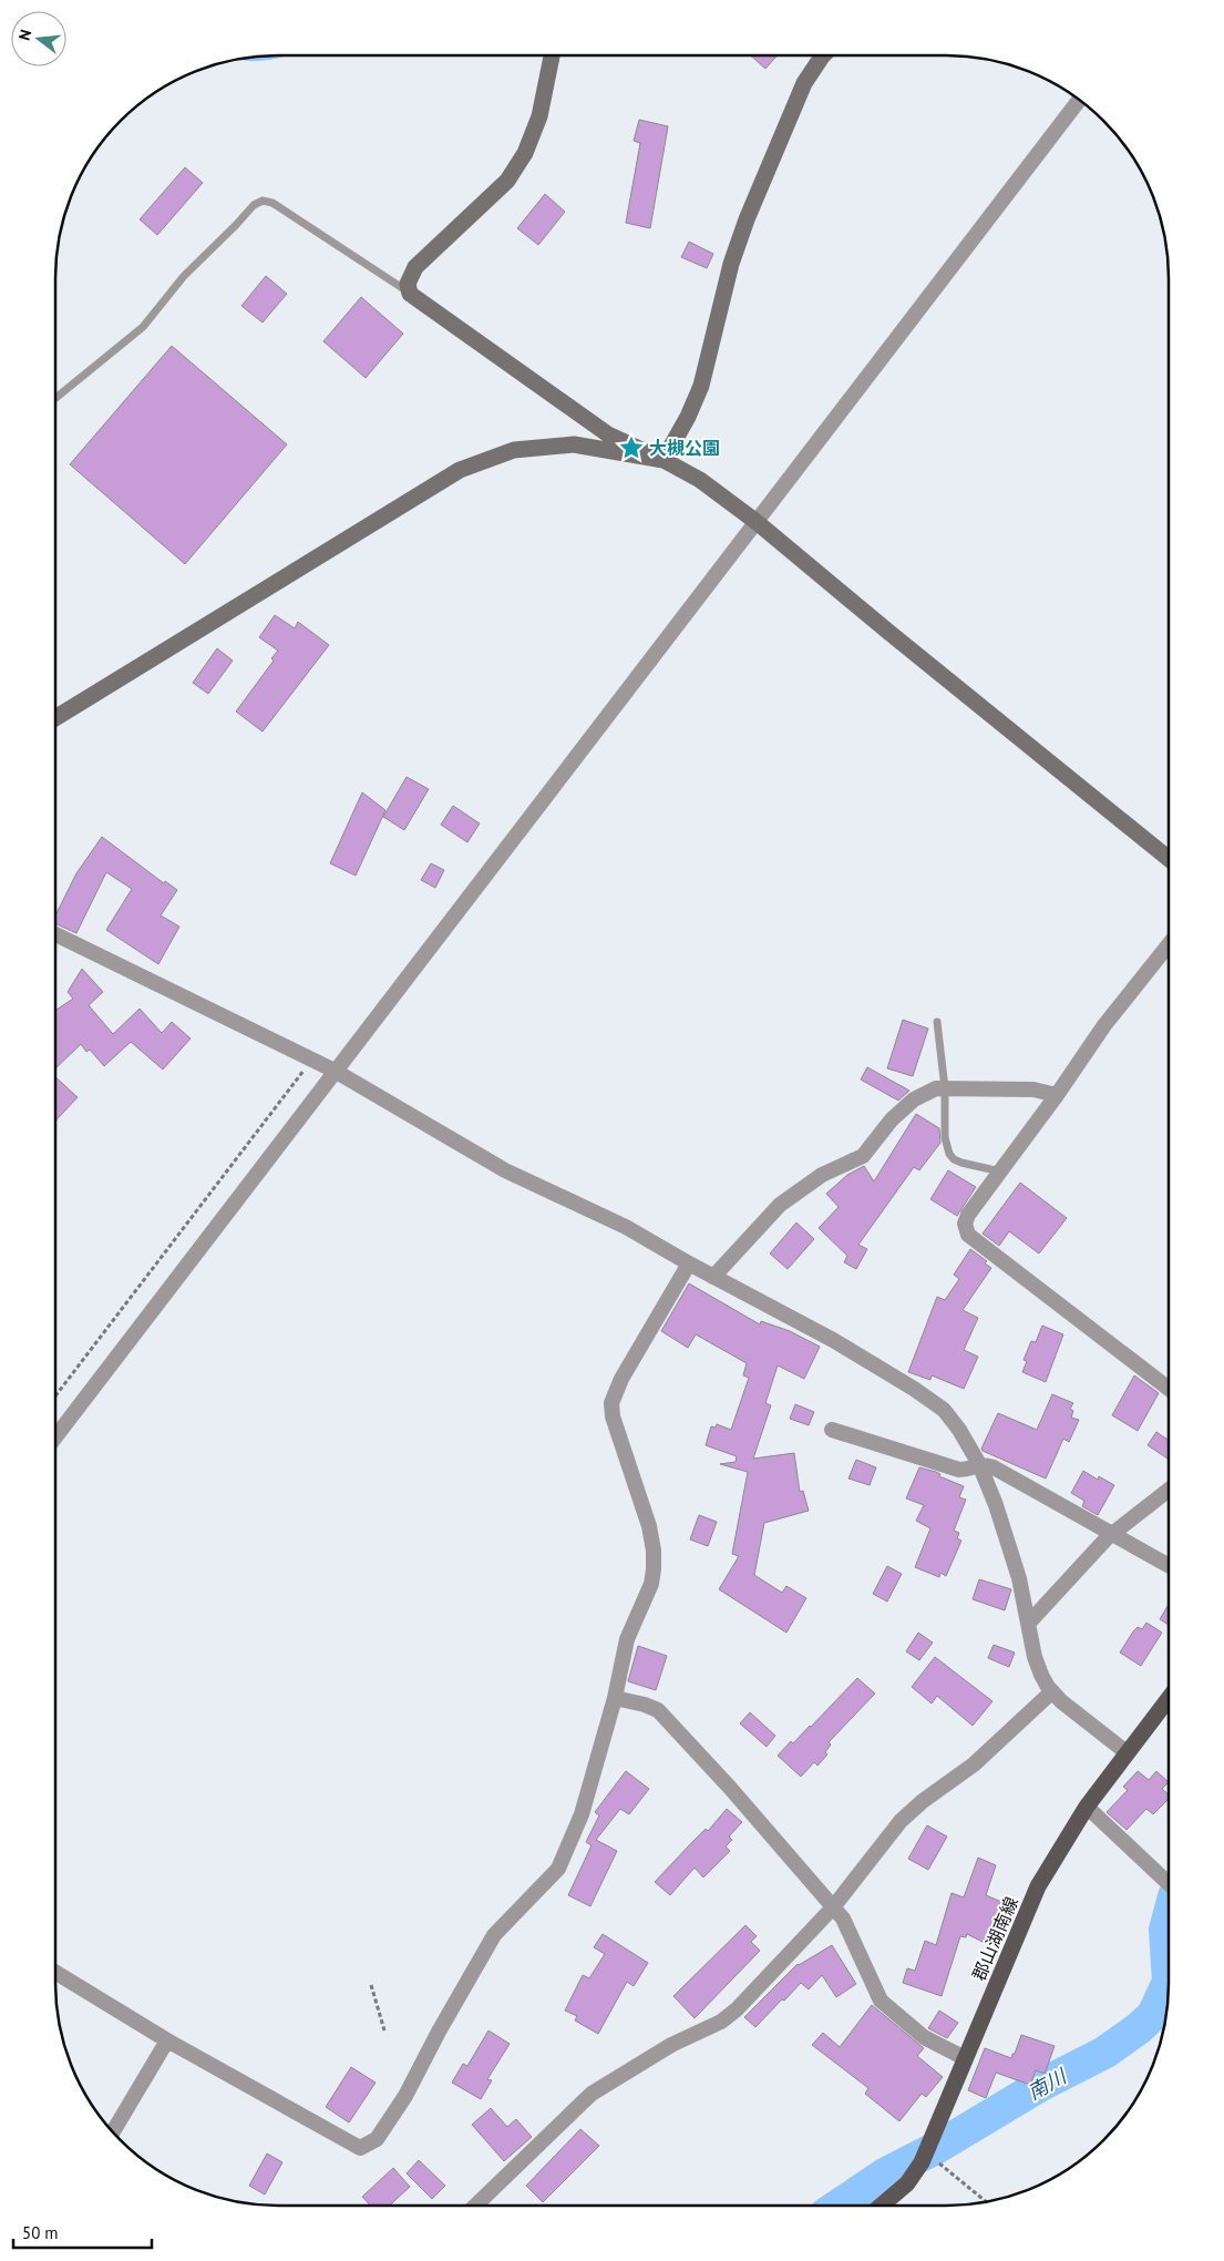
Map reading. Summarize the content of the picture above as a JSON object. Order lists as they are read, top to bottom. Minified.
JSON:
{"streets":{"main road":["郡山湖南線"]},"water":["南川"],"places":{"place":["大槻公園"]},"scale_bar":"50 m","north":"left"}
